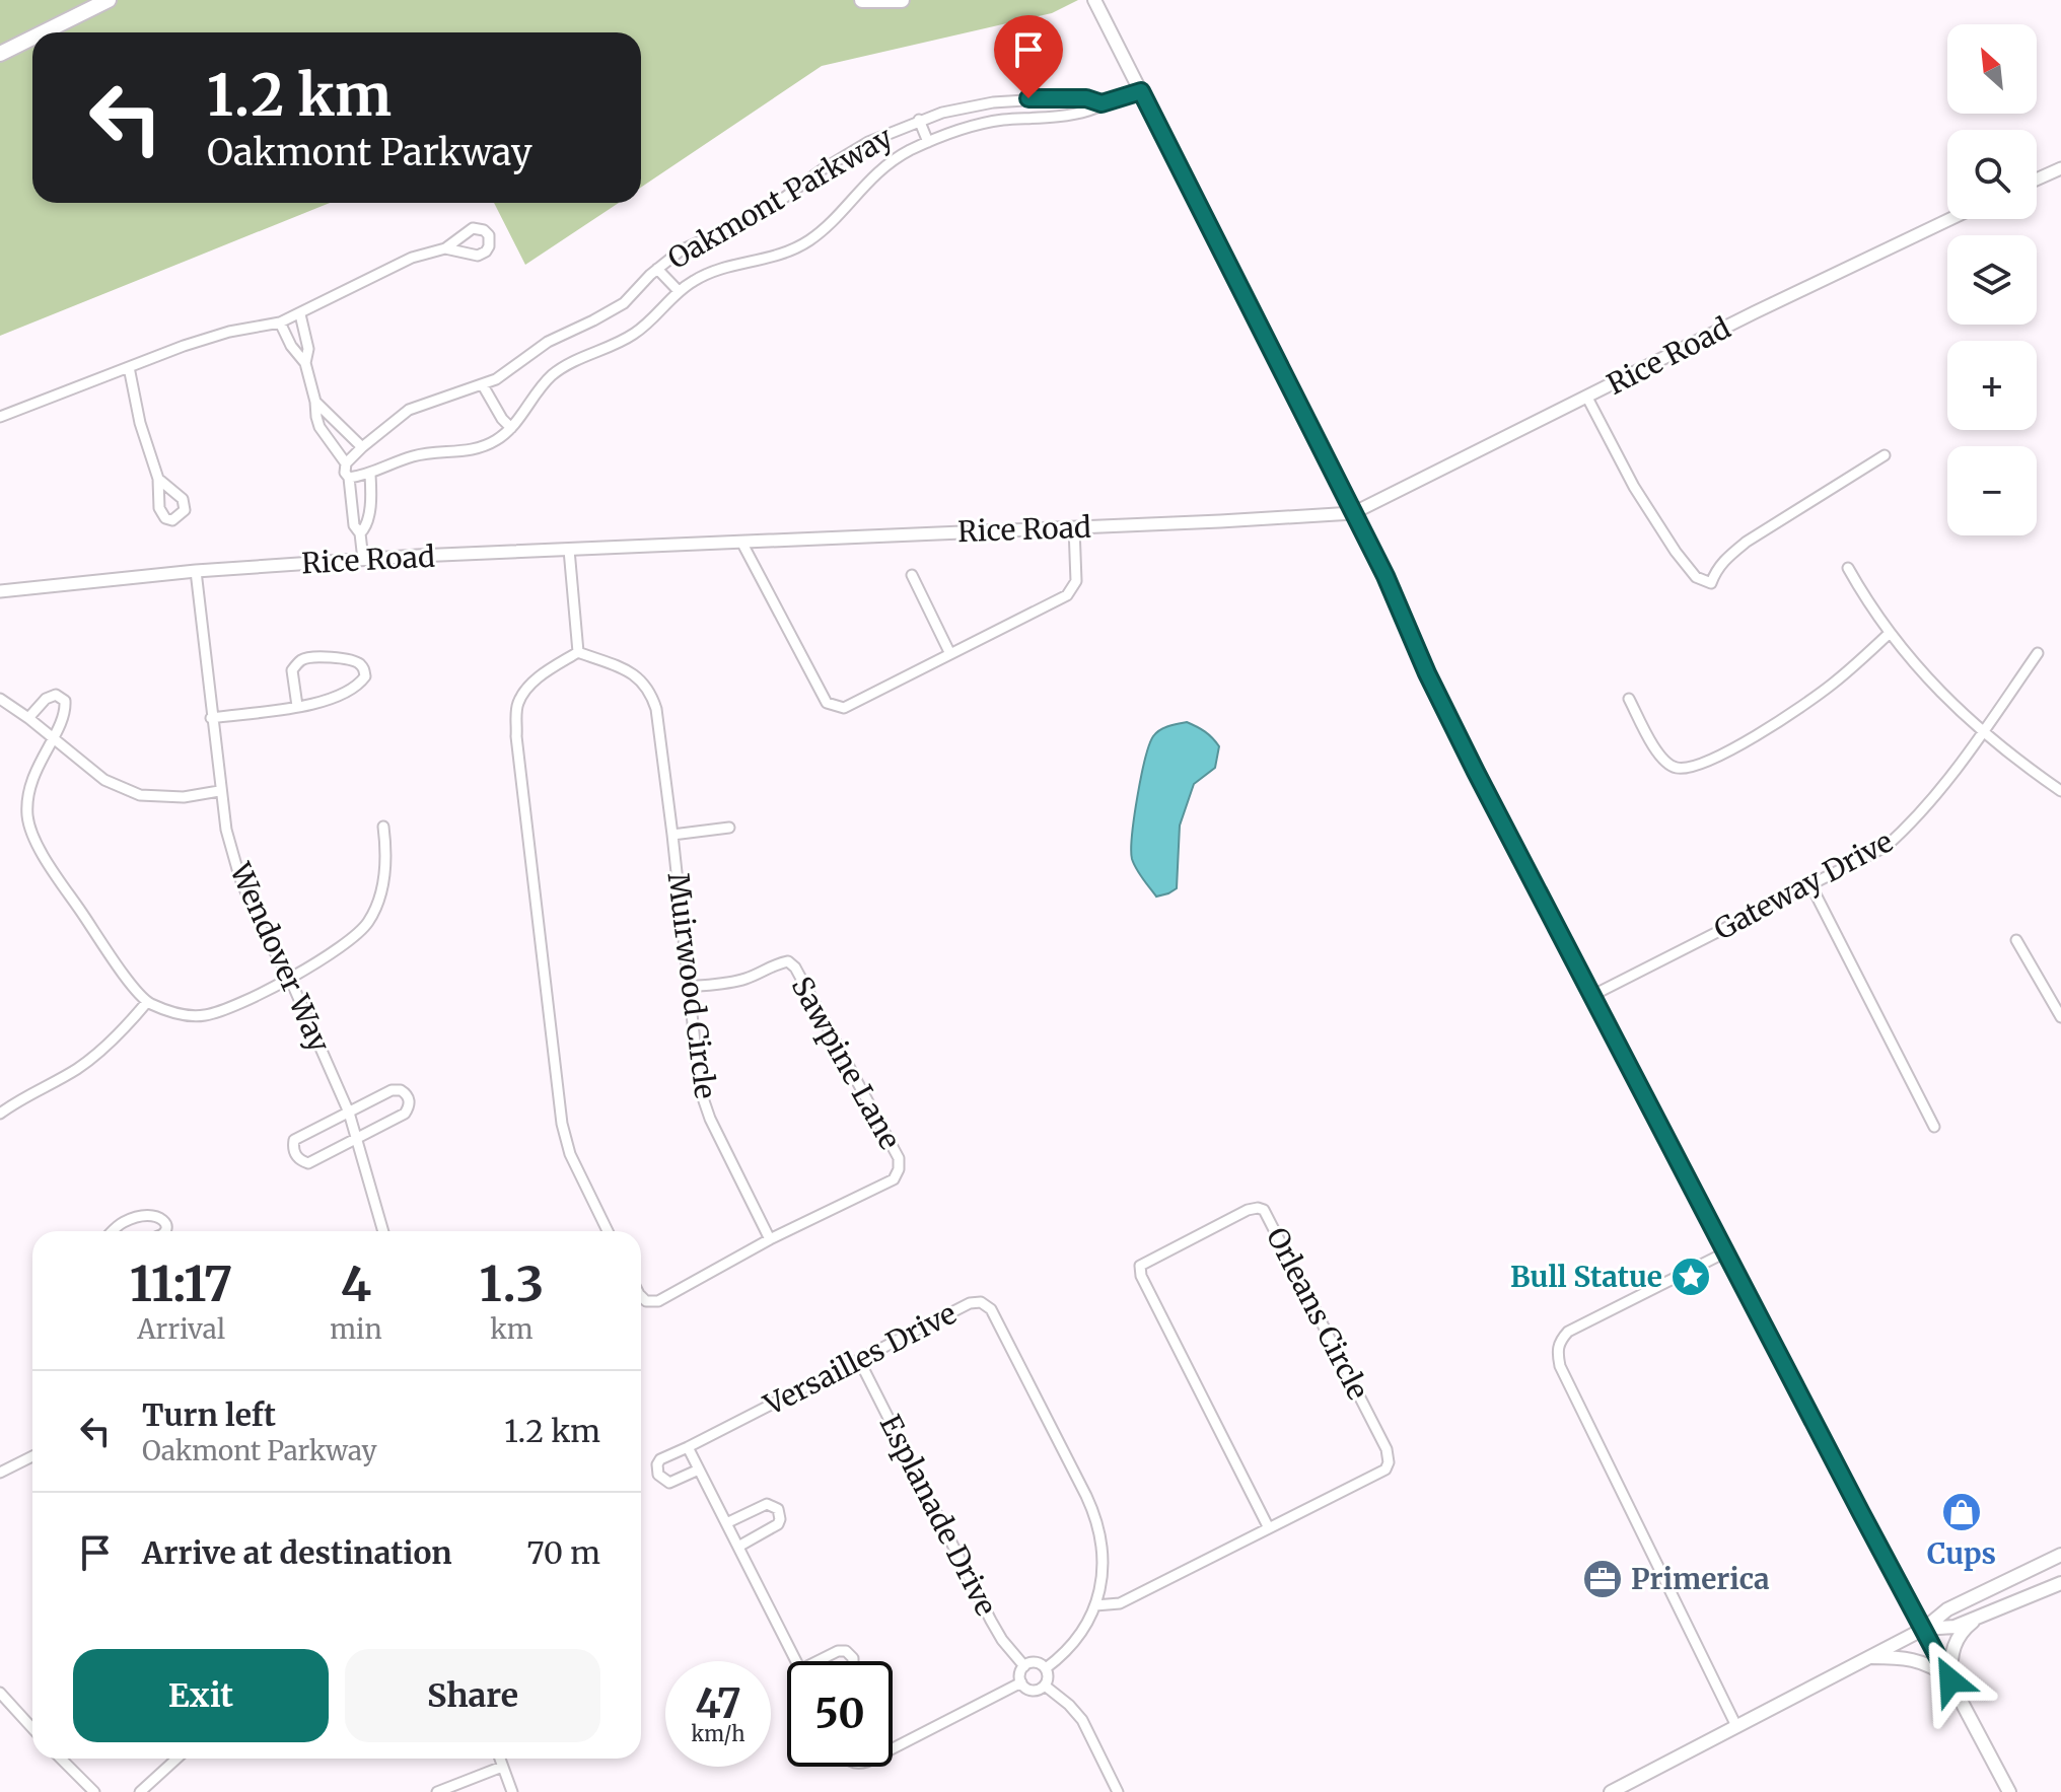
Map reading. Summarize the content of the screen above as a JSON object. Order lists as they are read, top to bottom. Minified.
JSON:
{"streets":{"street":["Oakmont Parkway","Rice Road","Gateway Drive","Wendover Way","Muirwood Circle","Sawpine Lane","Orleans Circle","Versailles Drive","Esplanade Drive"]},"crossings":[["Rice Road","Wendover Way"],["Muirwood Circle","Sawpine Lane"],["Orleans Circle","Versailles Drive"],["Versailles Drive","Esplanade Drive"]],"places":{"place":["Bull Statue"],"shop":["Cups"],"office":["Primerica"]},"north":"top left","page":{"map_buttons":["+","−"],"turn":["1.2 km","Oakmont Parkway"],"eta":["11:17","Arrival","4","min","1.3","km"],"list":[{"name":"Turn left","note":"Oakmont Parkway","value":"1.2 km"},{"name":"Arrive at destination","value":"70 m"}],"buttons":["Exit","Share"],"speed":"47 km/h","limit":"50"}}
